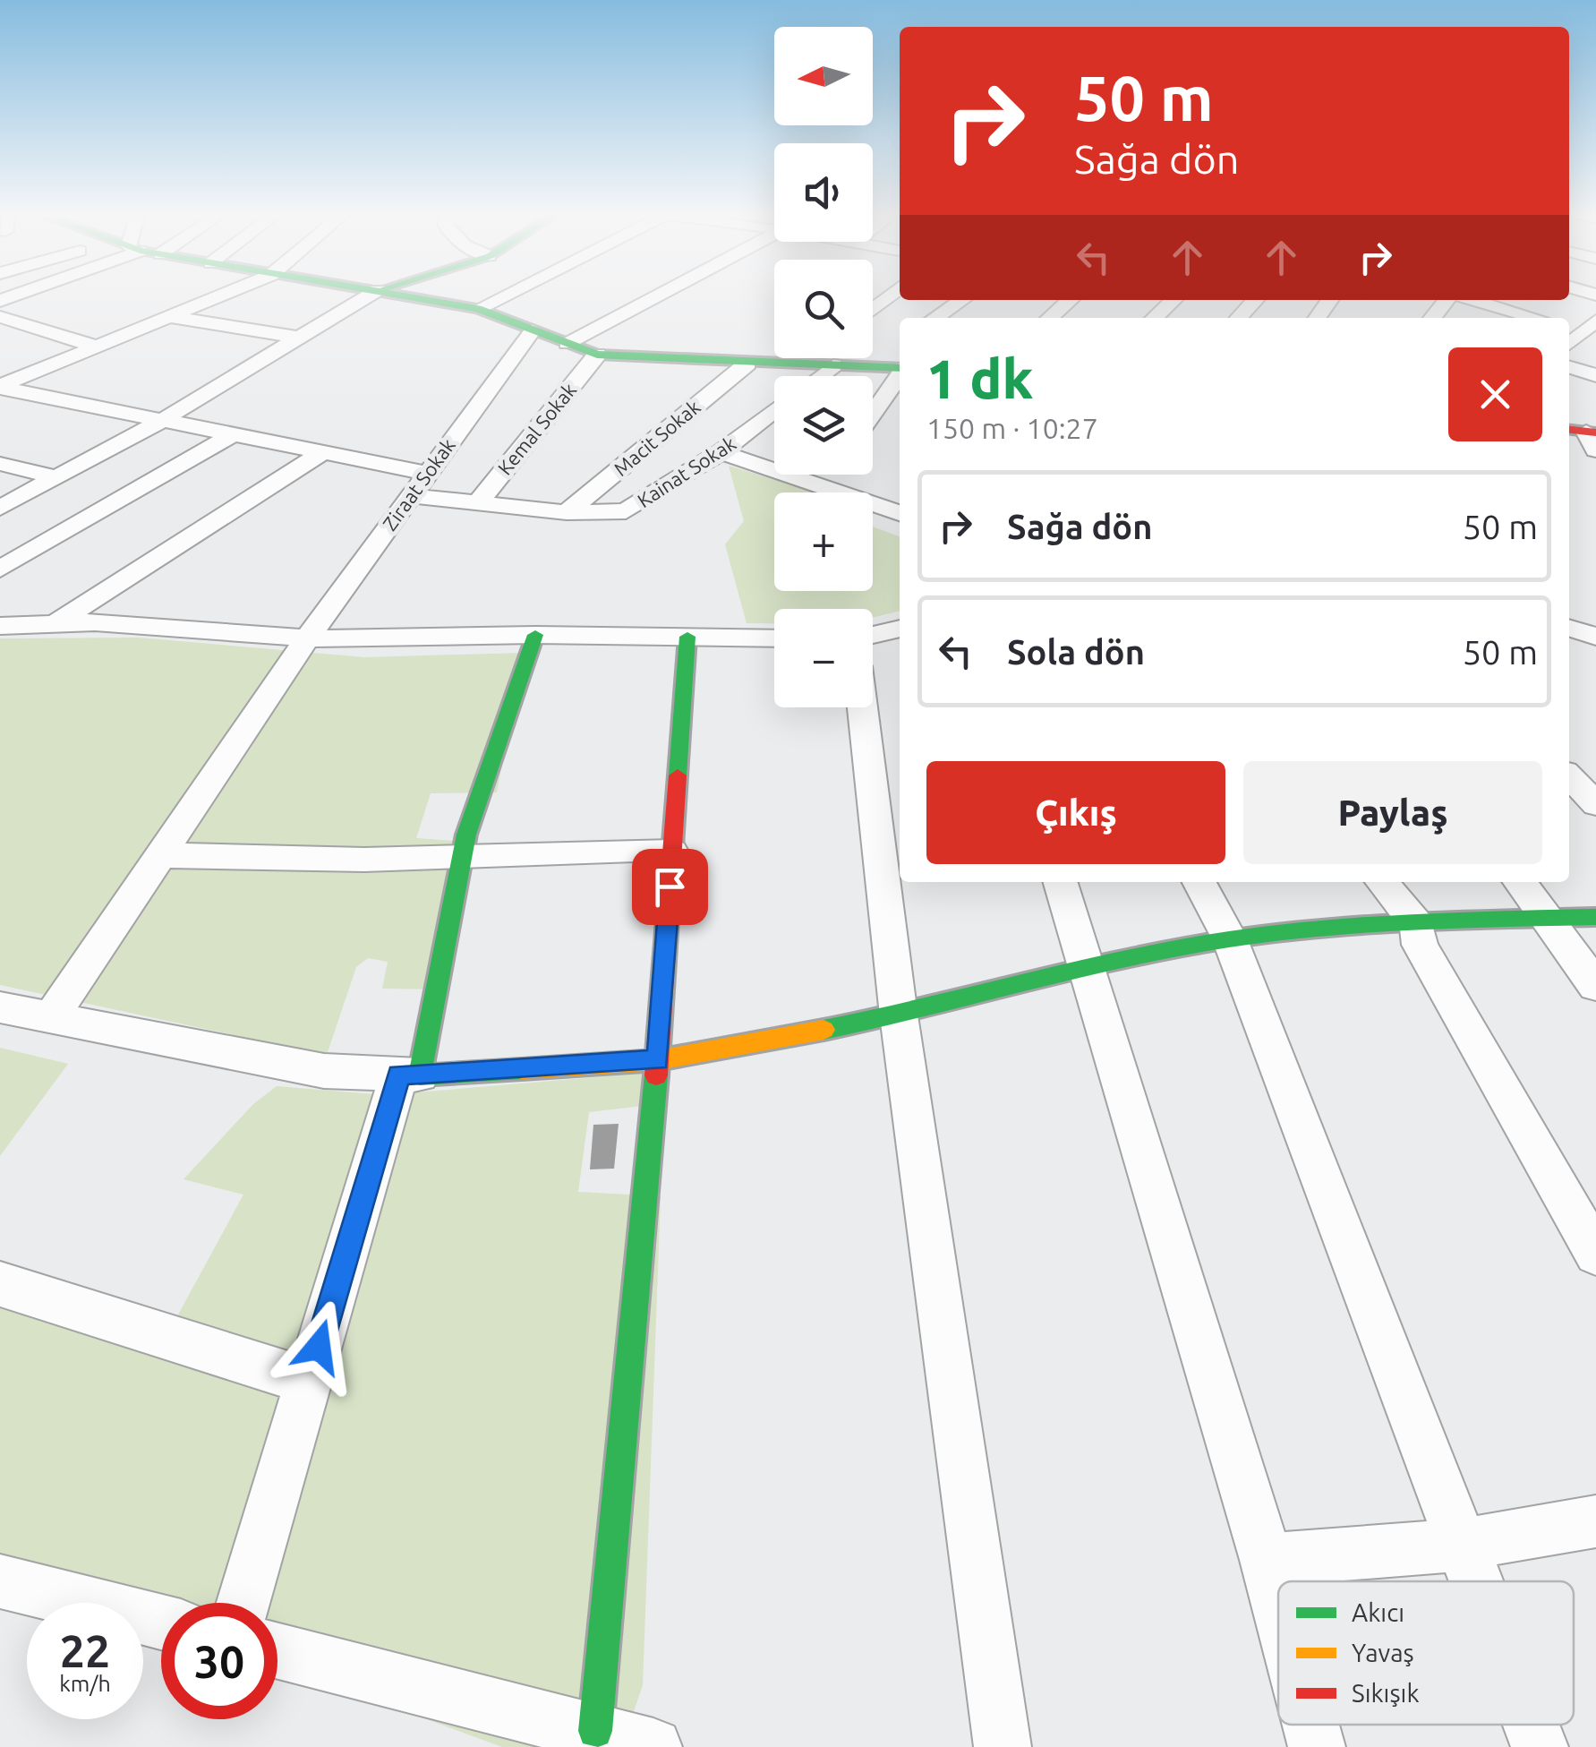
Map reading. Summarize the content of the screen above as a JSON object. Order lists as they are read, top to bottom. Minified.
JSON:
{"streets":{"street":["Kemal Sokak","Macit Sokak","Kainat Sokak","Ziraat Sokak"]},"crossings":[["Kemal Sokak","Kainat Sokak"],["Macit Sokak","Kainat Sokak"],["Kainat Sokak","Ziraat Sokak"]],"legend":["Akıcı","Yavaş","Sıkışık"],"north":"left","page":{"map_buttons":["+","−"],"turn":["50 m","Sağa dön"],"heading":["1 dk","150 m · 10:27"],"list":[{"name":"Sağa dön","value":"50 m"},{"name":"Sola dön","value":"50 m"}],"buttons":["Çıkış","Paylaş"],"speed":"22 km/h","limit":"30"}}
